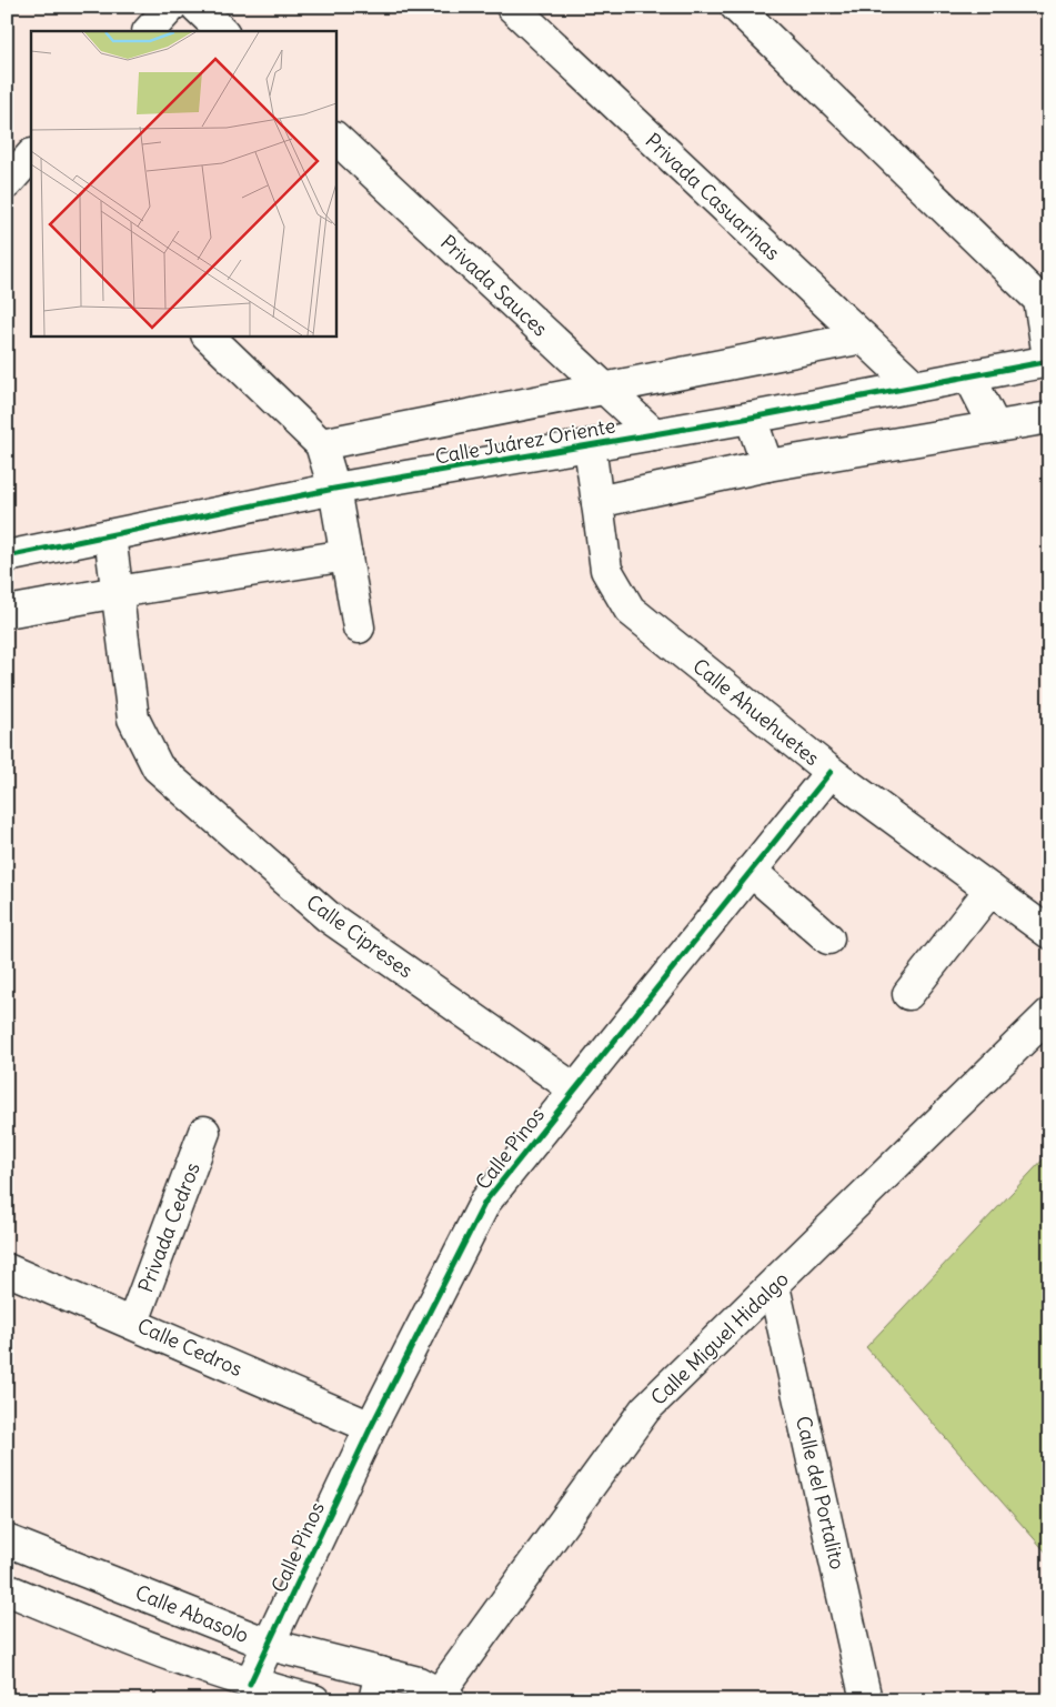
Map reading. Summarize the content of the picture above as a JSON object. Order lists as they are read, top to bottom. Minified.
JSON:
{"streets":{"street":["Privada Casuarinas","Privada Sauces","Calle Juárez Oriente","Calle Ahuehuetes","Calle Cipreses","Calle Pinos","Privada Cedros","Calle Miguel Hidalgo","Calle Cedros","Calle del Portalito","Calle Abasolo"]},"crossings":[["Privada Casuarinas","Calle Juárez Oriente"],["Privada Sauces","Calle Juárez Oriente"],["Calle Juárez Oriente","Calle Ahuehuetes"],["Calle Ahuehuetes","Calle Pinos"],["Calle Cipreses","Calle Pinos"],["Calle Pinos","Calle Cedros"],["Calle Pinos","Calle Abasolo"],["Privada Cedros","Calle Cedros"],["Calle Miguel Hidalgo","Calle del Portalito"],["Calle Miguel Hidalgo","Calle Abasolo"]]}
